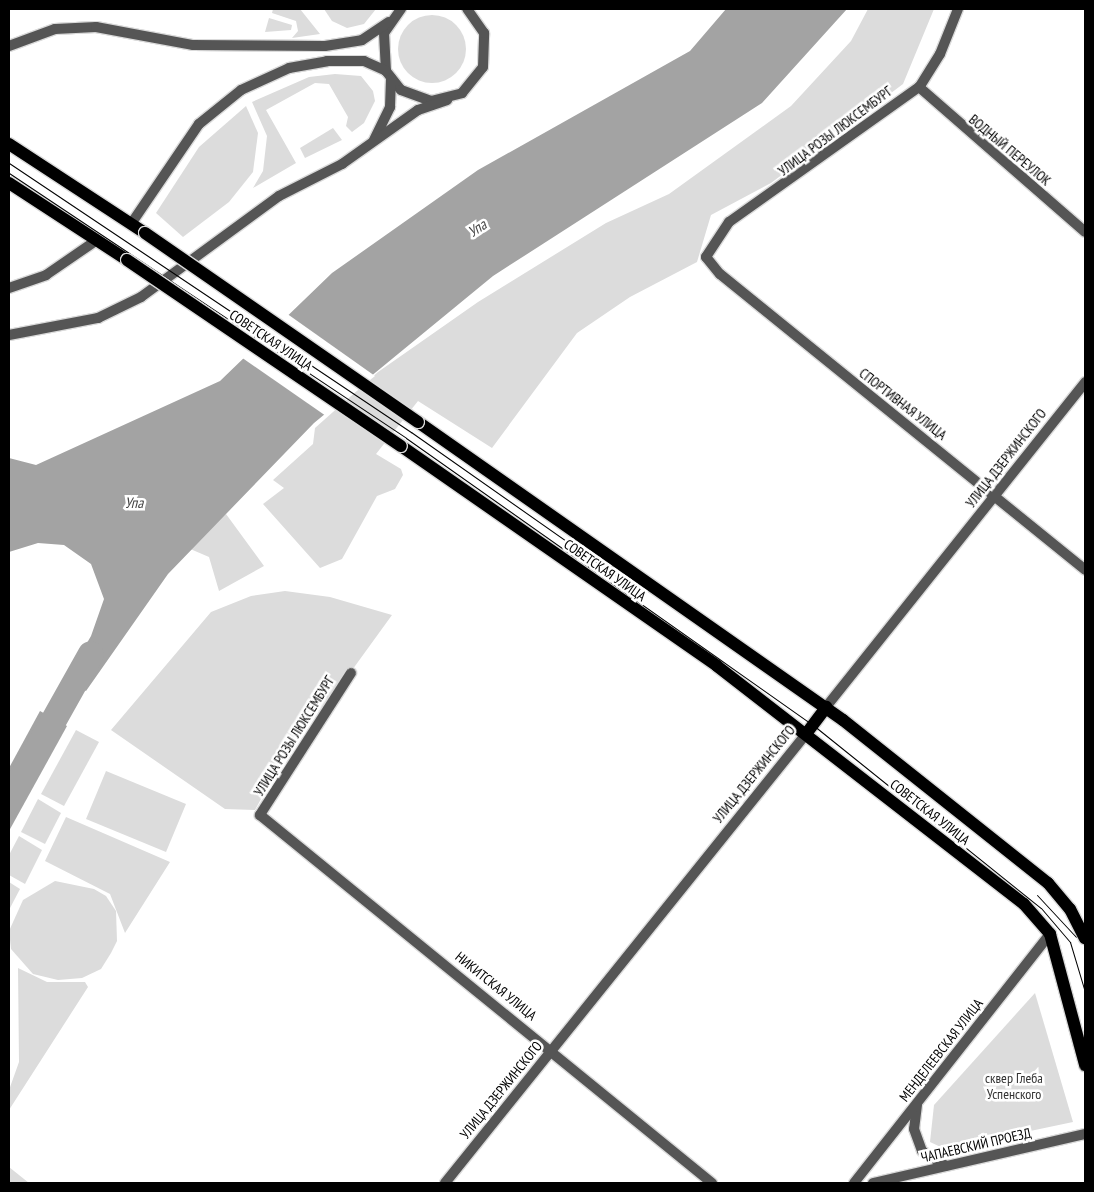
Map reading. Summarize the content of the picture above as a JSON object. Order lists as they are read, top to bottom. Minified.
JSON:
{"streets":{"main road":["СОВЕТСКАЯ УЛИЦА","УЛИЦА ДЗЕРЖИНСКОГО"],"street":["УЛИЦА РОЗЫ ЛЮКСЕМБУРГ","ВОДНЫЙ ПЕРЕУЛОК","СПОРТИВНАЯ УЛИЦА","НИКИТСКАЯ УЛИЦА","МЕНДЕЛЕЕВСКАЯ УЛИЦА","ЧАПАЕВСКИЙ ПРОЕЗД"]},"crossings":[["УЛИЦА РОЗЫ ЛЮКСЕМБУРГ","ВОДНЫЙ ПЕРЕУЛОК"],["УЛИЦА РОЗЫ ЛЮКСЕМБУРГ","СПОРТИВНАЯ УЛИЦА"],["УЛИЦА РОЗЫ ЛЮКСЕМБУРГ","НИКИТСКАЯ УЛИЦА"],["СОВЕТСКАЯ УЛИЦА","УЛИЦА ДЗЕРЖИНСКОГО"],["СОВЕТСКАЯ УЛИЦА","МЕНДЕЛЕЕВСКАЯ УЛИЦА"],["СПОРТИВНАЯ УЛИЦА","УЛИЦА ДЗЕРЖИНСКОГО"],["УЛИЦА ДЗЕРЖИНСКОГО","НИКИТСКАЯ УЛИЦА"]],"water":["Упа"],"parks":["сквер Глеба Успенского"]}
